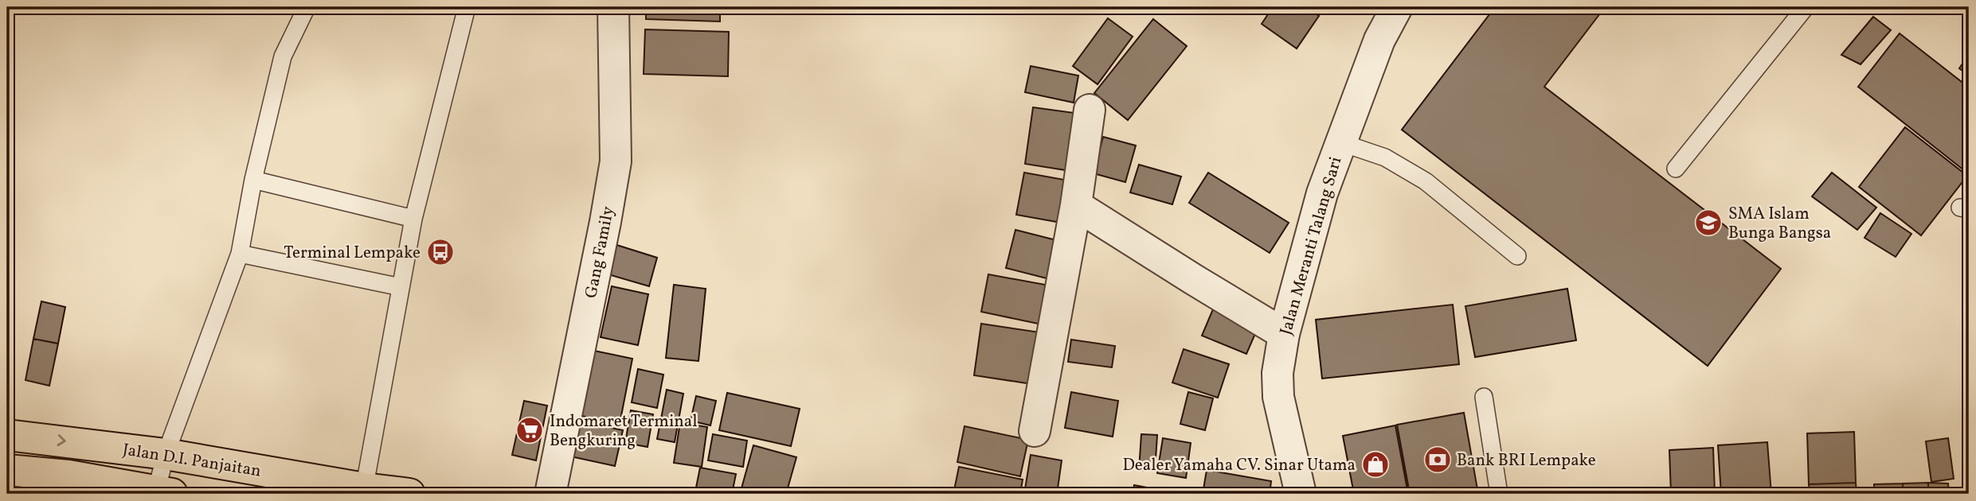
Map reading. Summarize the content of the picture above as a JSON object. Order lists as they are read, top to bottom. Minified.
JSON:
{"streets":{"highway":["Jalan D.I. Panjaitan"],"street":["Jalan Meranti Talang Sari","Gang Family"]},"places":{"school or university":["SMA Islam Bunga Bangsa"],"bus stop":["Terminal Lempake"],"supermarket":["Indomaret Terminal Bengkuring"],"bank":["Bank BRI Lempake"],"shop":["Dealer Yamaha CV. Sinar Utama"]}}
